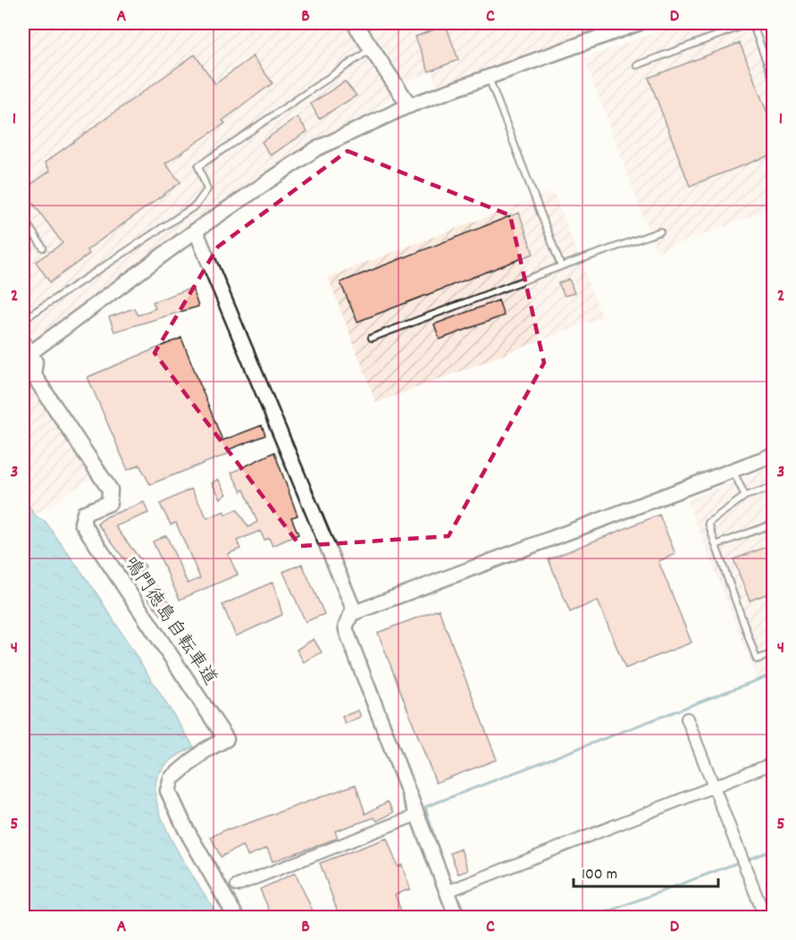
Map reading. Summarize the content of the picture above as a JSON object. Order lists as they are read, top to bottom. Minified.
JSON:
{"streets":{"main road":["鳴門徳島自転車道"]},"scale_bar":"100 m","grid":{"columns":["A","B","C","D"],"rows":["1","2","3","4","5"]}}
